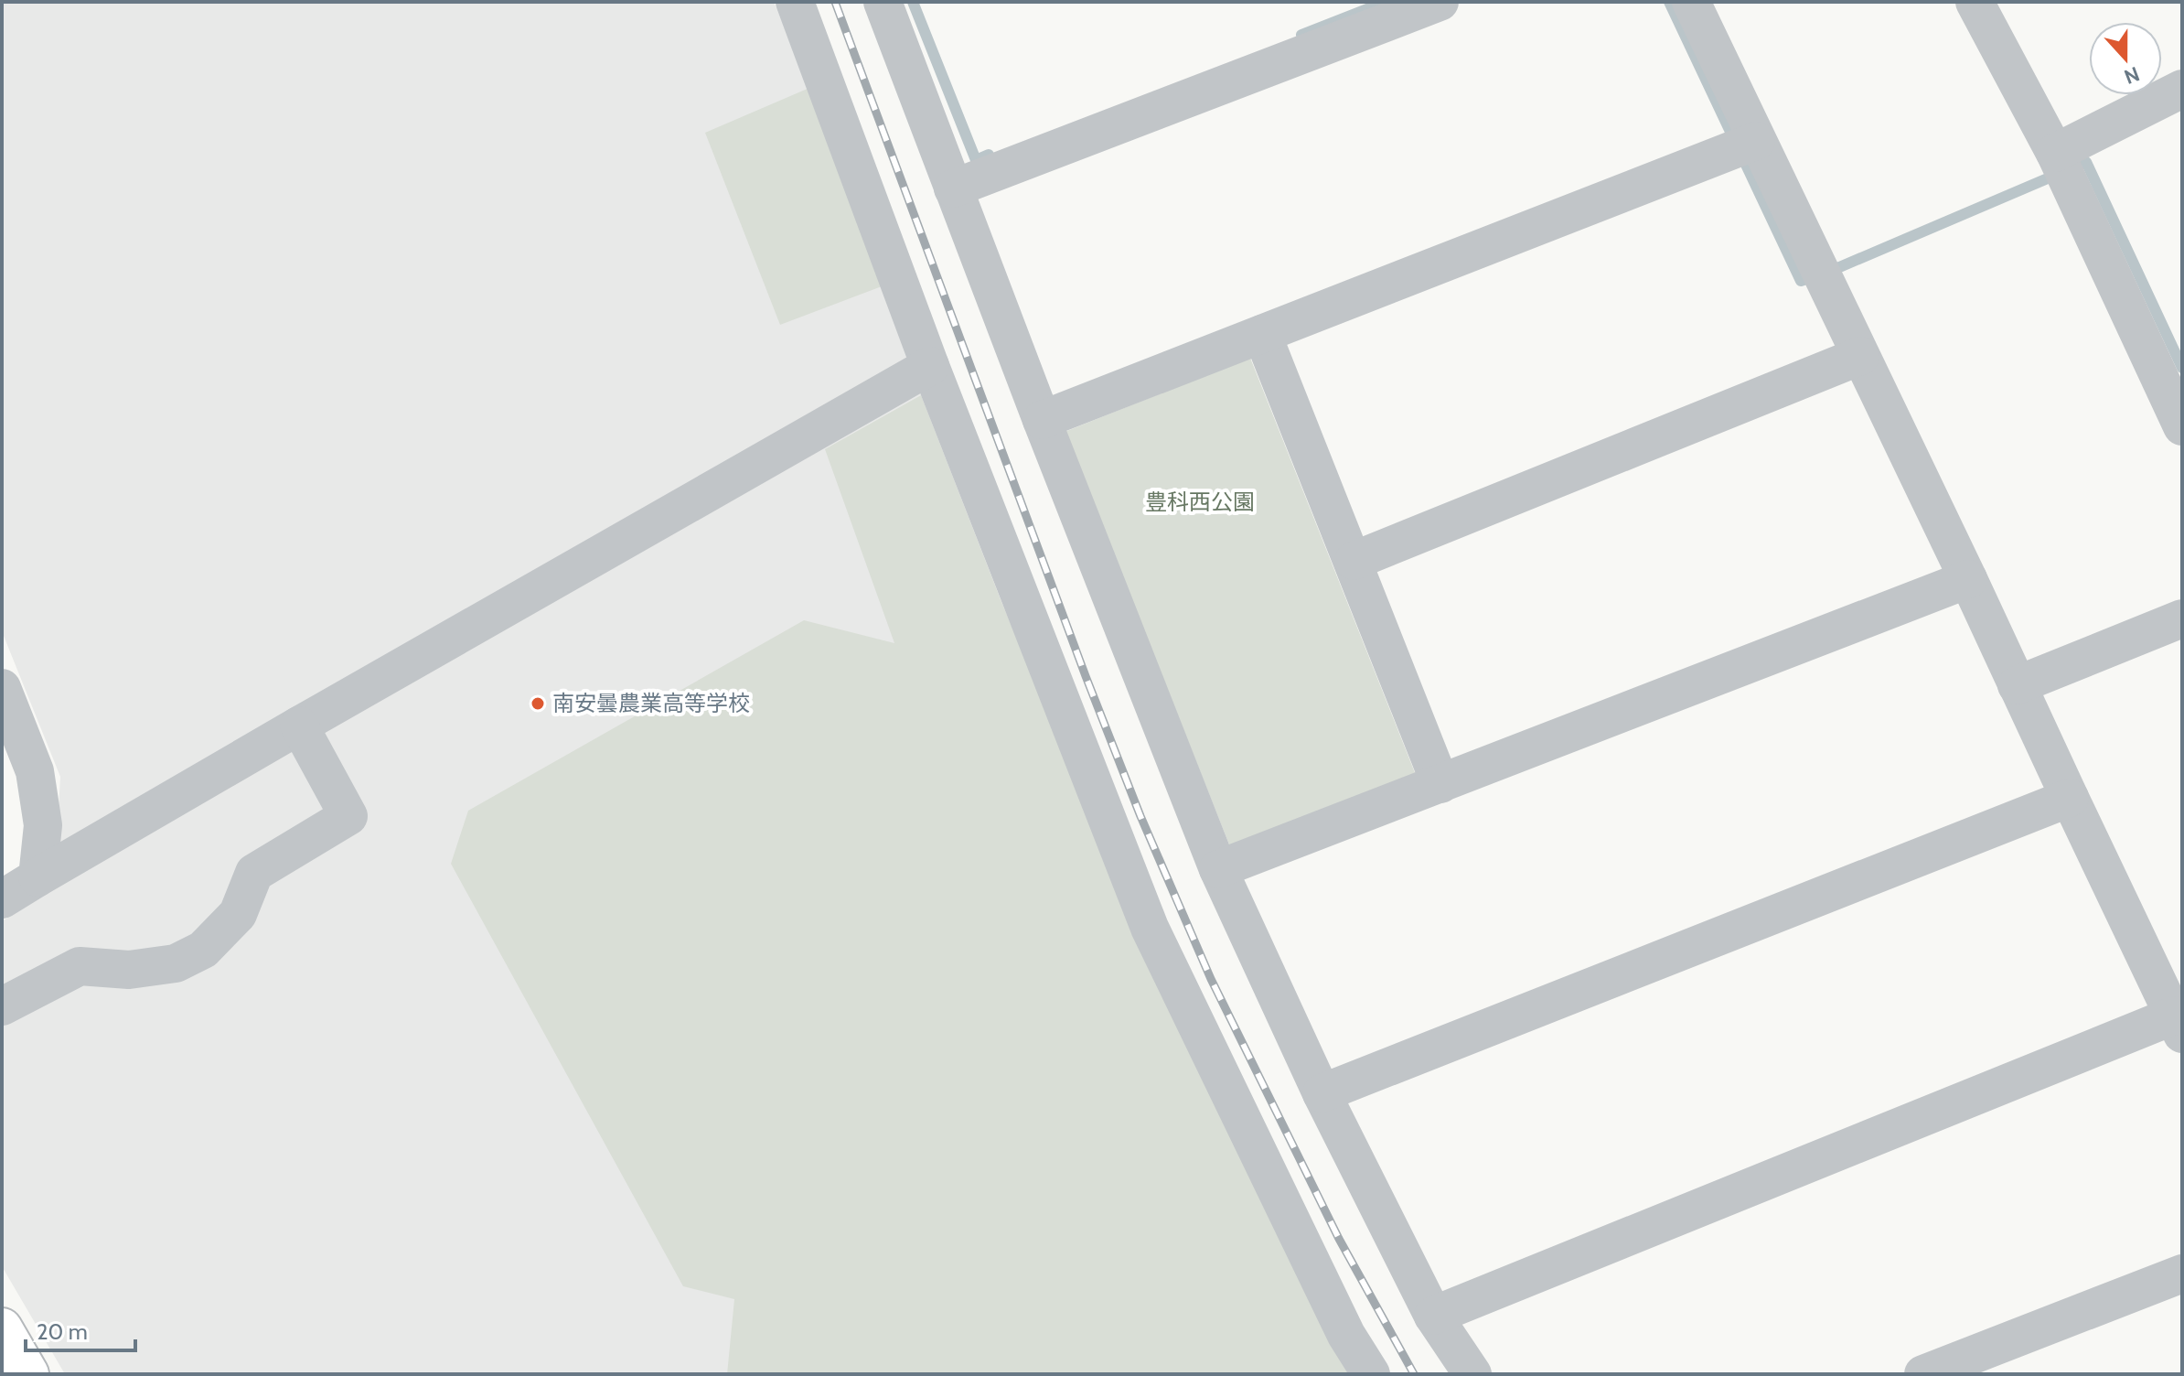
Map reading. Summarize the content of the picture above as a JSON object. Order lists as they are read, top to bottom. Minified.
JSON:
{"parks":["豊科西公園"],"places":["南安曇農業高等学校"],"scale_bar":"20 m","north":"bottom"}
